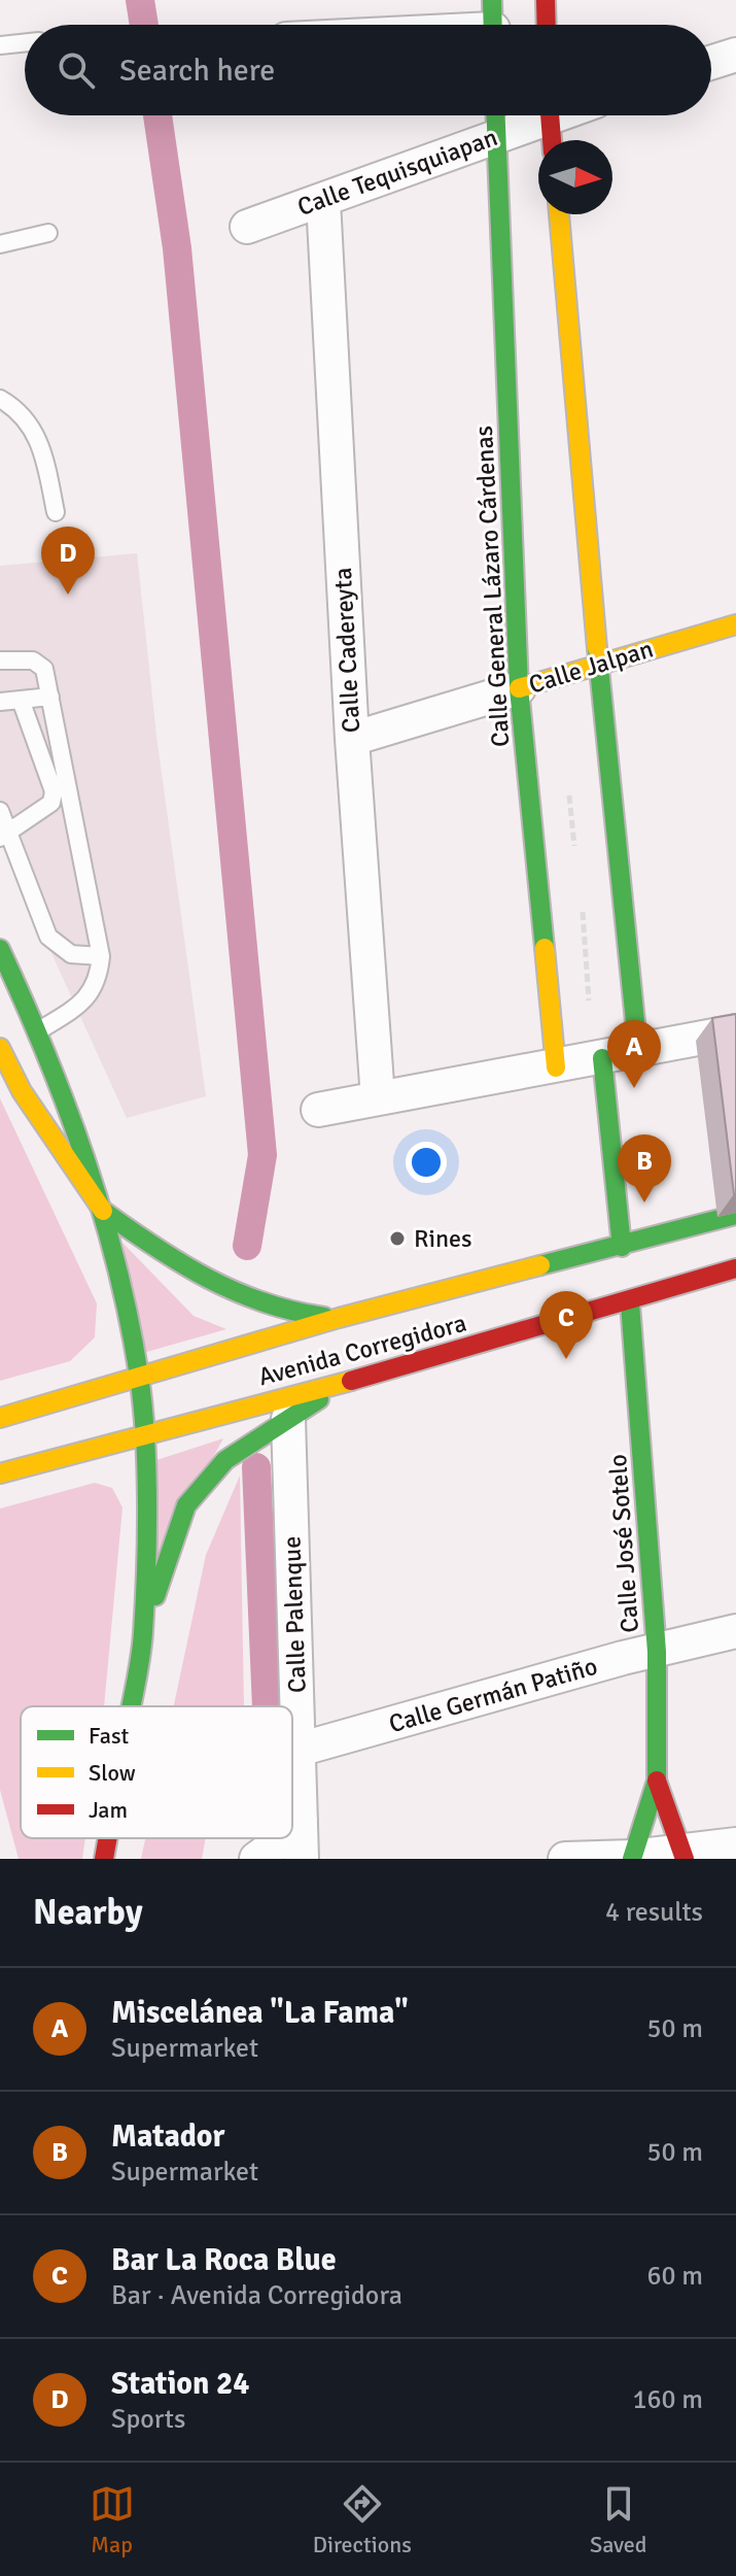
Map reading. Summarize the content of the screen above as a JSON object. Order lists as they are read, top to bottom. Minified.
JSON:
{"streets":{"main road":["Calle General Lázaro Cárdenas","Calle Jalpan","Avenida Corregidora","Calle José Sotelo"],"street":["Calle Tequisquiapan","Calle Cadereyta","Calle Palenque","Calle Germán Patiño"]},"crossings":[["Calle Tequisquiapan","Calle General Lázaro Cárdenas"],["Calle Tequisquiapan","Calle Cadereyta"],["Calle General Lázaro Cárdenas","Calle Jalpan"],["Calle Cadereyta","Calle Jalpan"],["Avenida Corregidora","Calle José Sotelo"],["Calle José Sotelo","Calle Germán Patiño"],["Calle Palenque","Calle Germán Patiño"]],"places":["Rines"],"legend":["Fast","Slow","Jam"],"north":"right","page":{"search":"Search here","pins":["D","A","B","C"],"heading":["Nearby","4 results"],"list":[{"mark":"A","name":"Miscelánea \"La Fama\"","note":"Supermarket","value":"50 m"},{"mark":"B","name":"Matador","note":"Supermarket","value":"50 m"},{"mark":"C","name":"Bar La Roca Blue","note":"Bar · Avenida Corregidora","value":"60 m"},{"mark":"D","name":"Station 24","note":"Sports","value":"160 m"}],"nav":["Map","Directions","Saved"]}}
